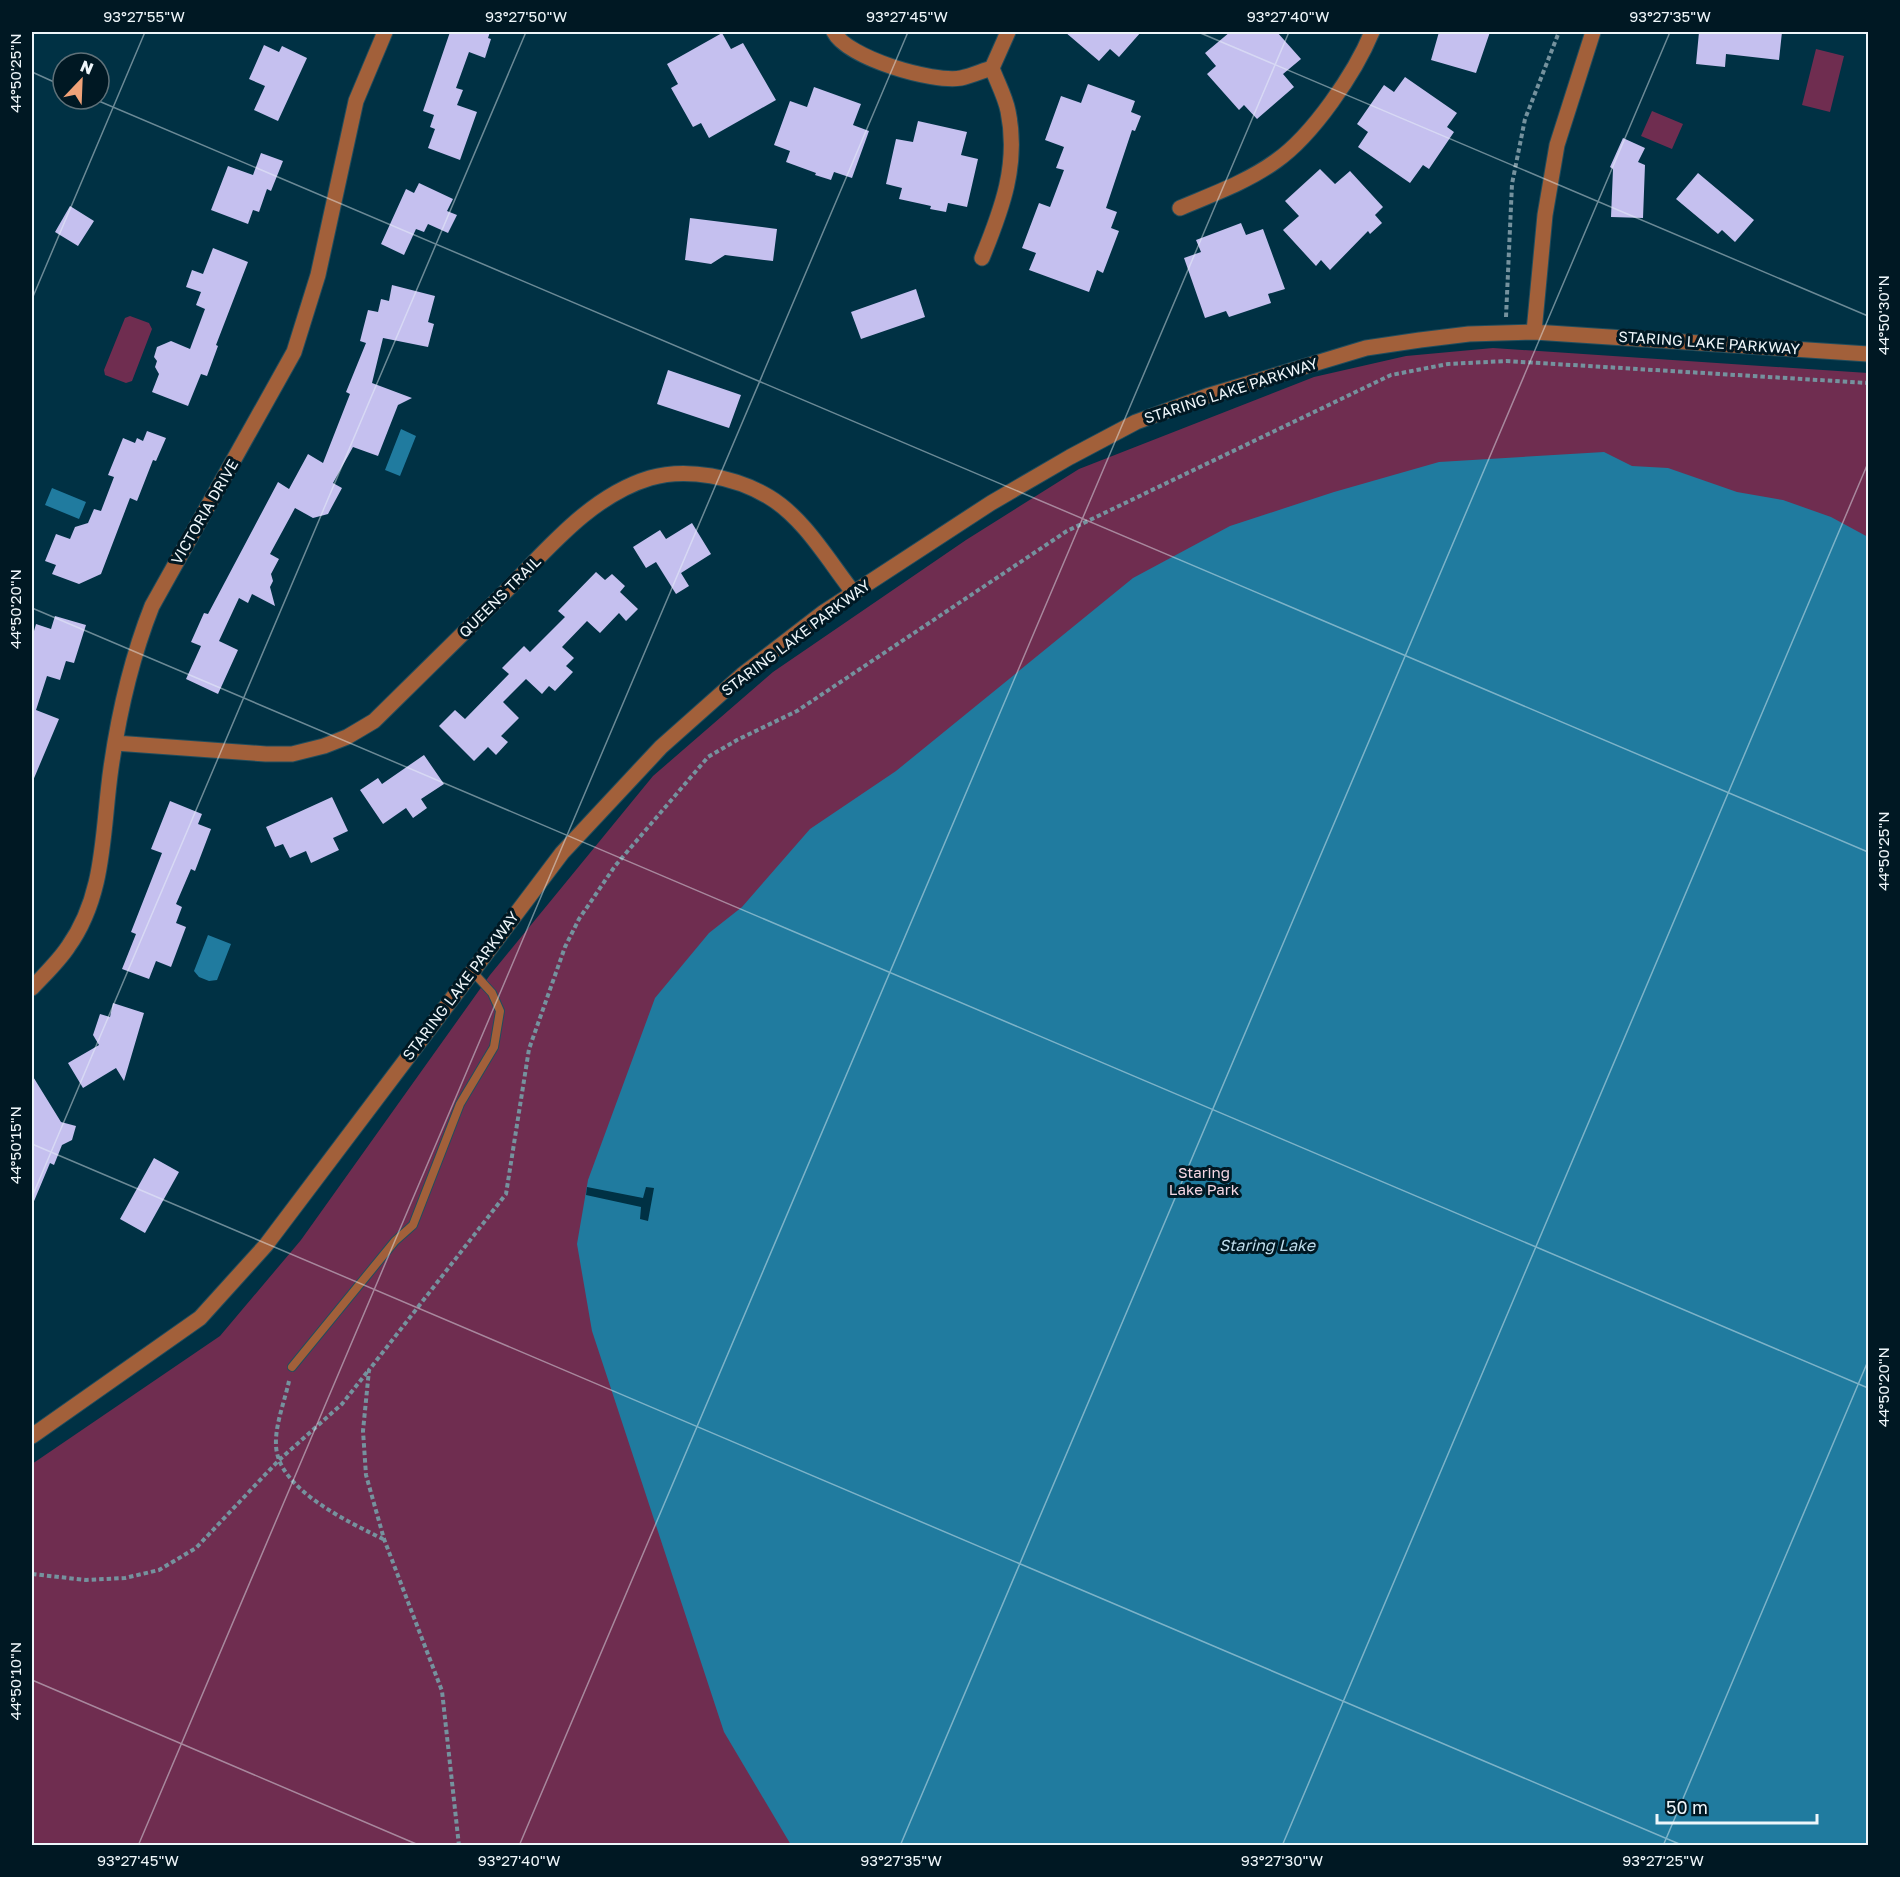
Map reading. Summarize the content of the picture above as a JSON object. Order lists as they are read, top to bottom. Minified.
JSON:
{"streets":{"street":["STARING LAKE PARKWAY","VICTORIA DRIVE","QUEENS TRAIL"]},"crossings":[["STARING LAKE PARKWAY","QUEENS TRAIL"],["VICTORIA DRIVE","QUEENS TRAIL"]],"water":["Staring Lake"],"parks":["Staring Lake Park"],"scale_bar":"50 m","north":"top right","coordinates":["93°27'55\"W","93°27'50\"W","93°27'45\"W","93°27'40\"W","93°27'35\"W","44°50'25\"N","44°50'30\"N","44°50'20\"N","44°50'15\"N","44°50'10\"N","93°27'30\"W","93°27'25\"W"]}
